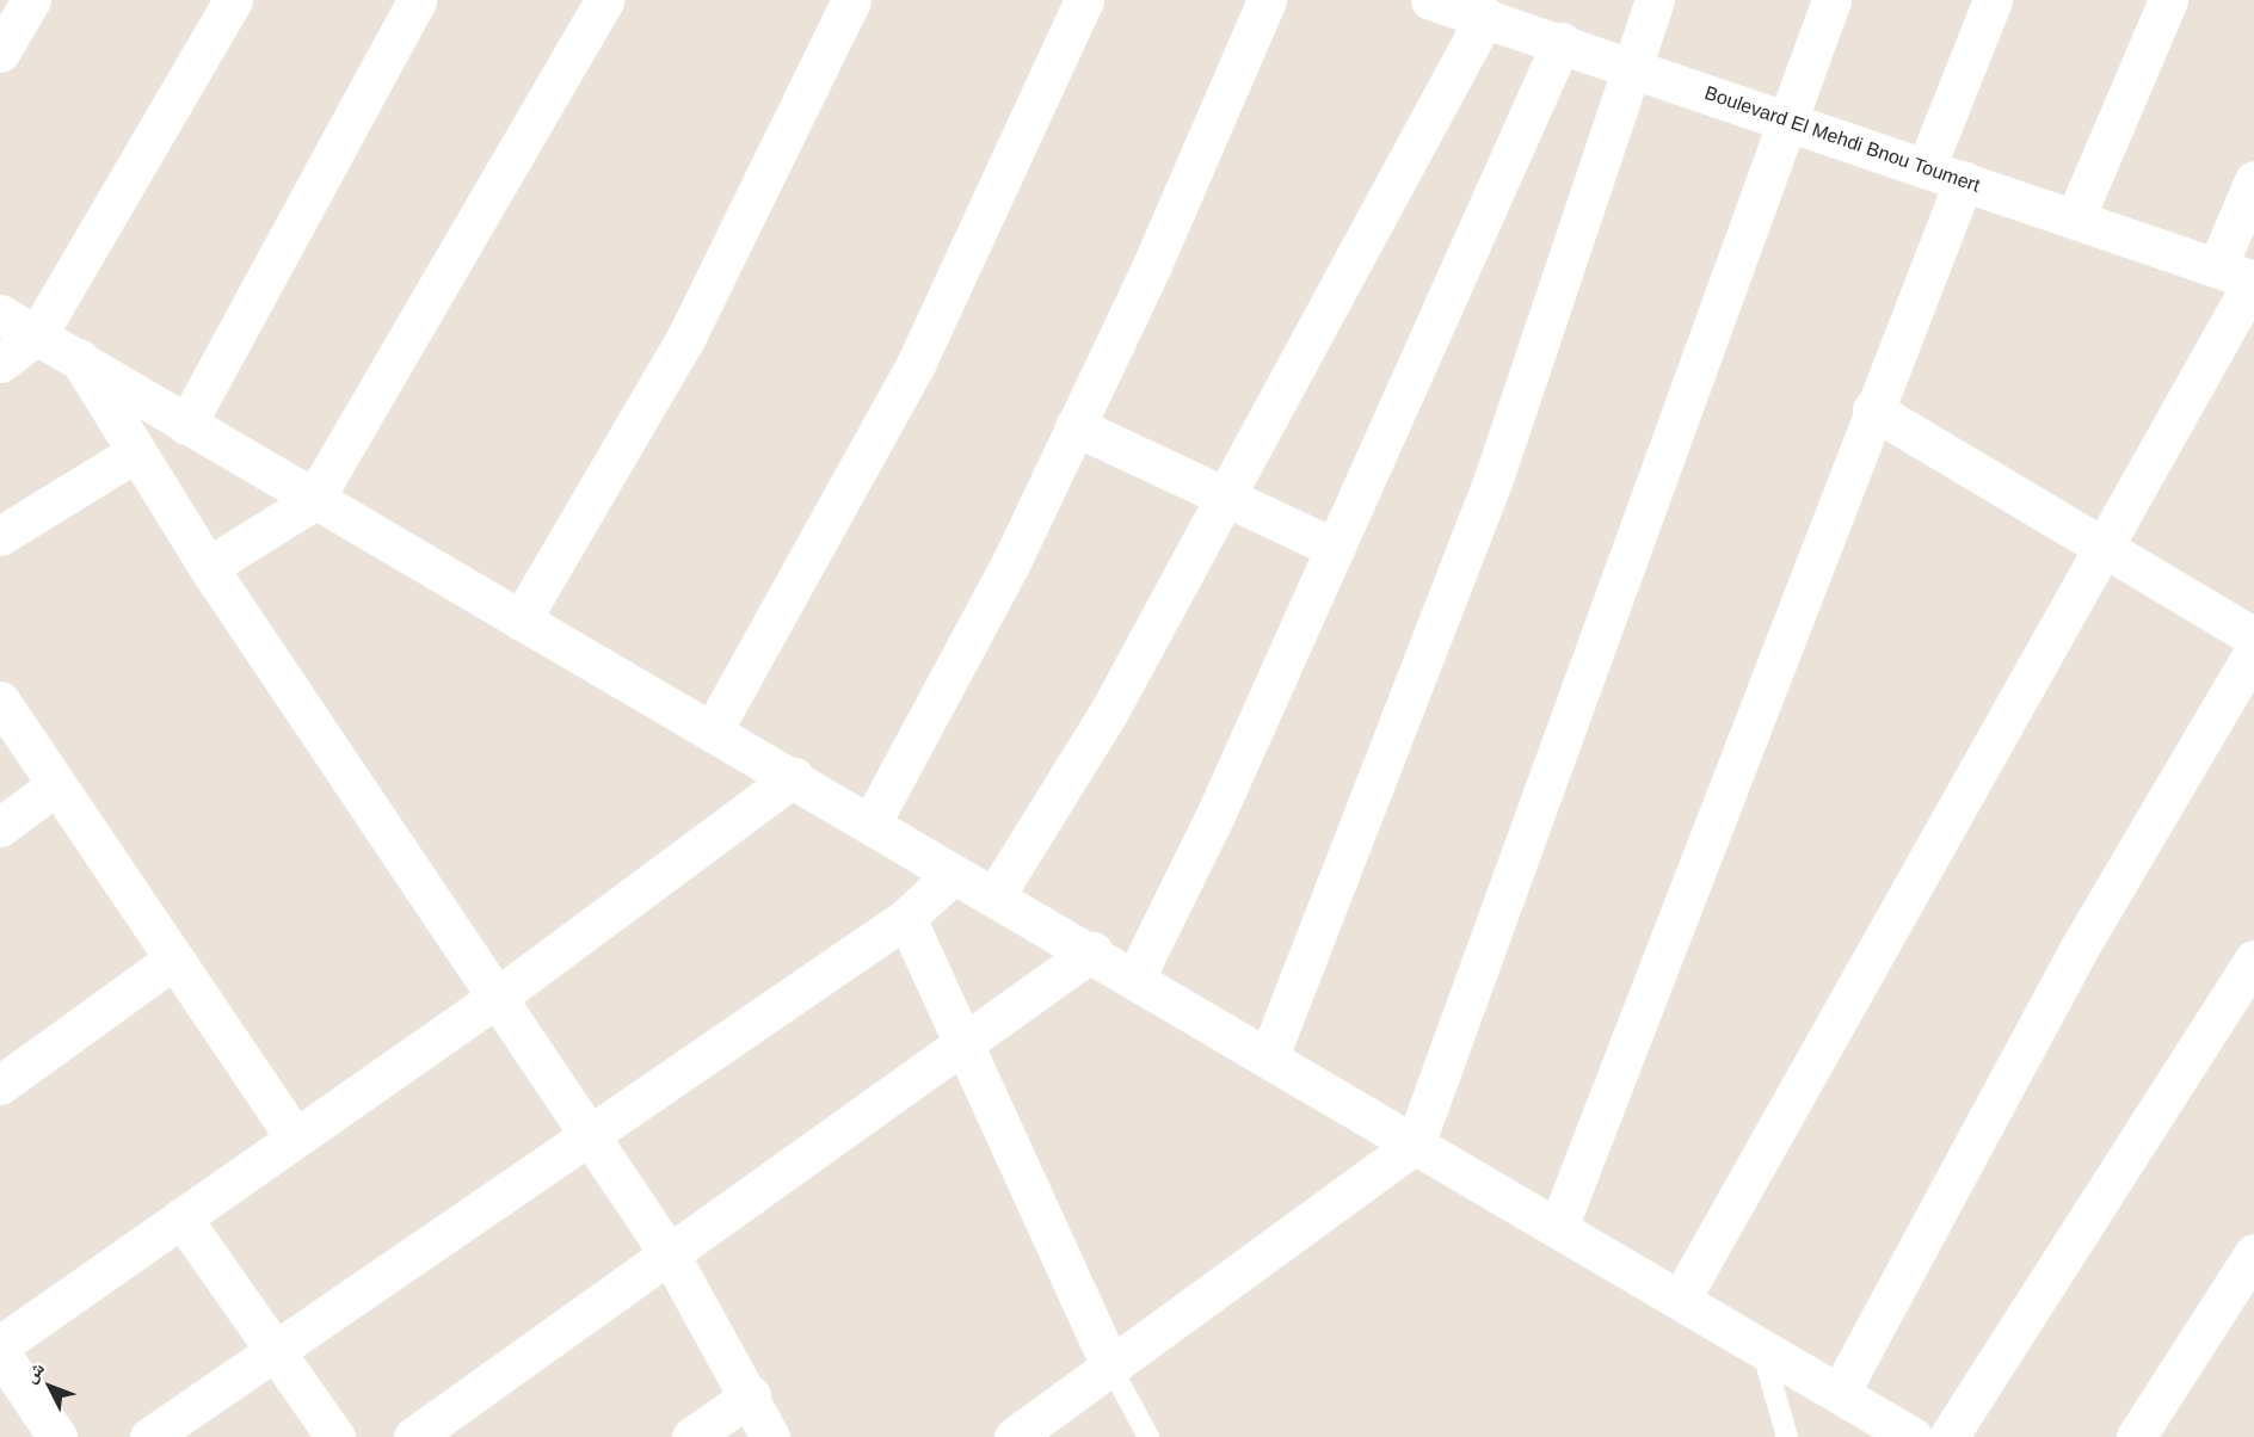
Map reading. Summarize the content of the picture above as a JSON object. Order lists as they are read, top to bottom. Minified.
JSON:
{"streets":{"street":["Boulevard El Mehdi Bnou Toumert"]},"north":"top left"}
